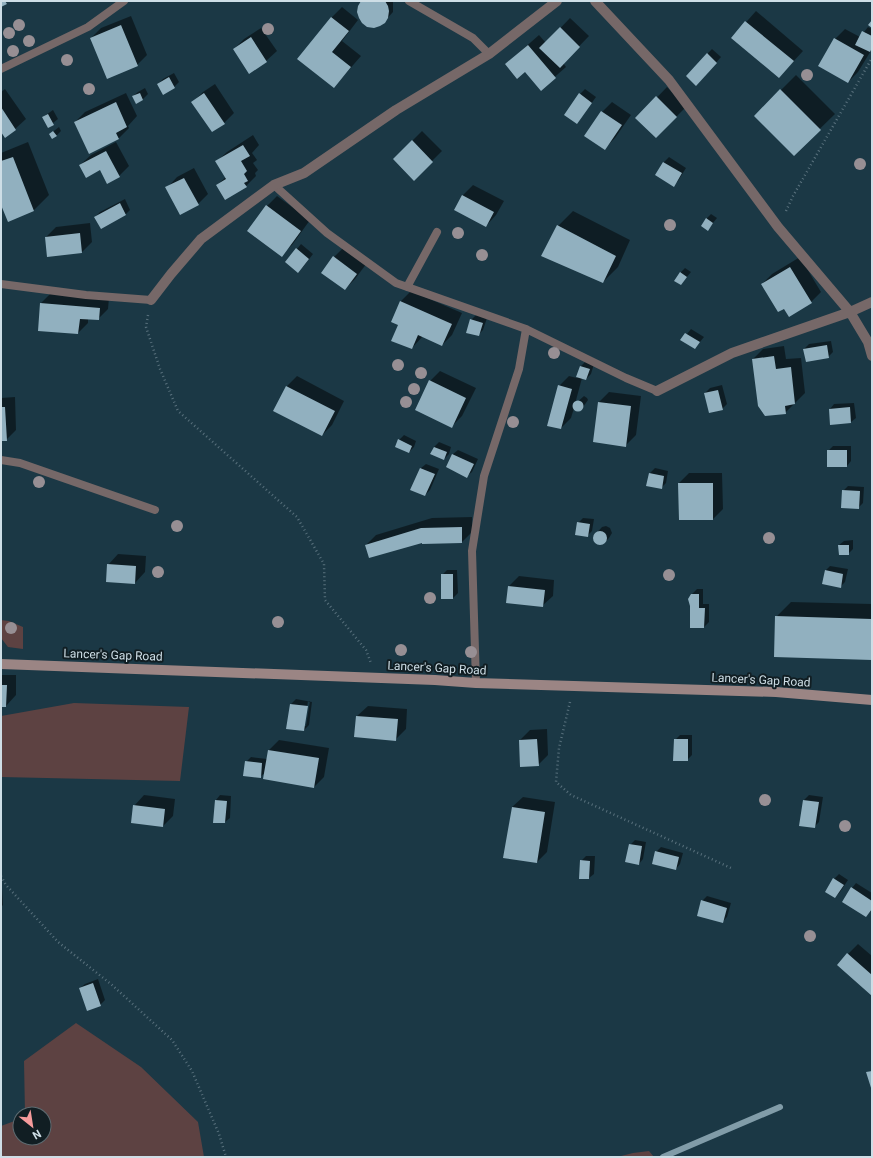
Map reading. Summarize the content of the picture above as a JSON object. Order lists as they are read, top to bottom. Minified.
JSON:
{"streets":{"main road":["Lancer's Gap Road"]},"north":"bottom right"}
